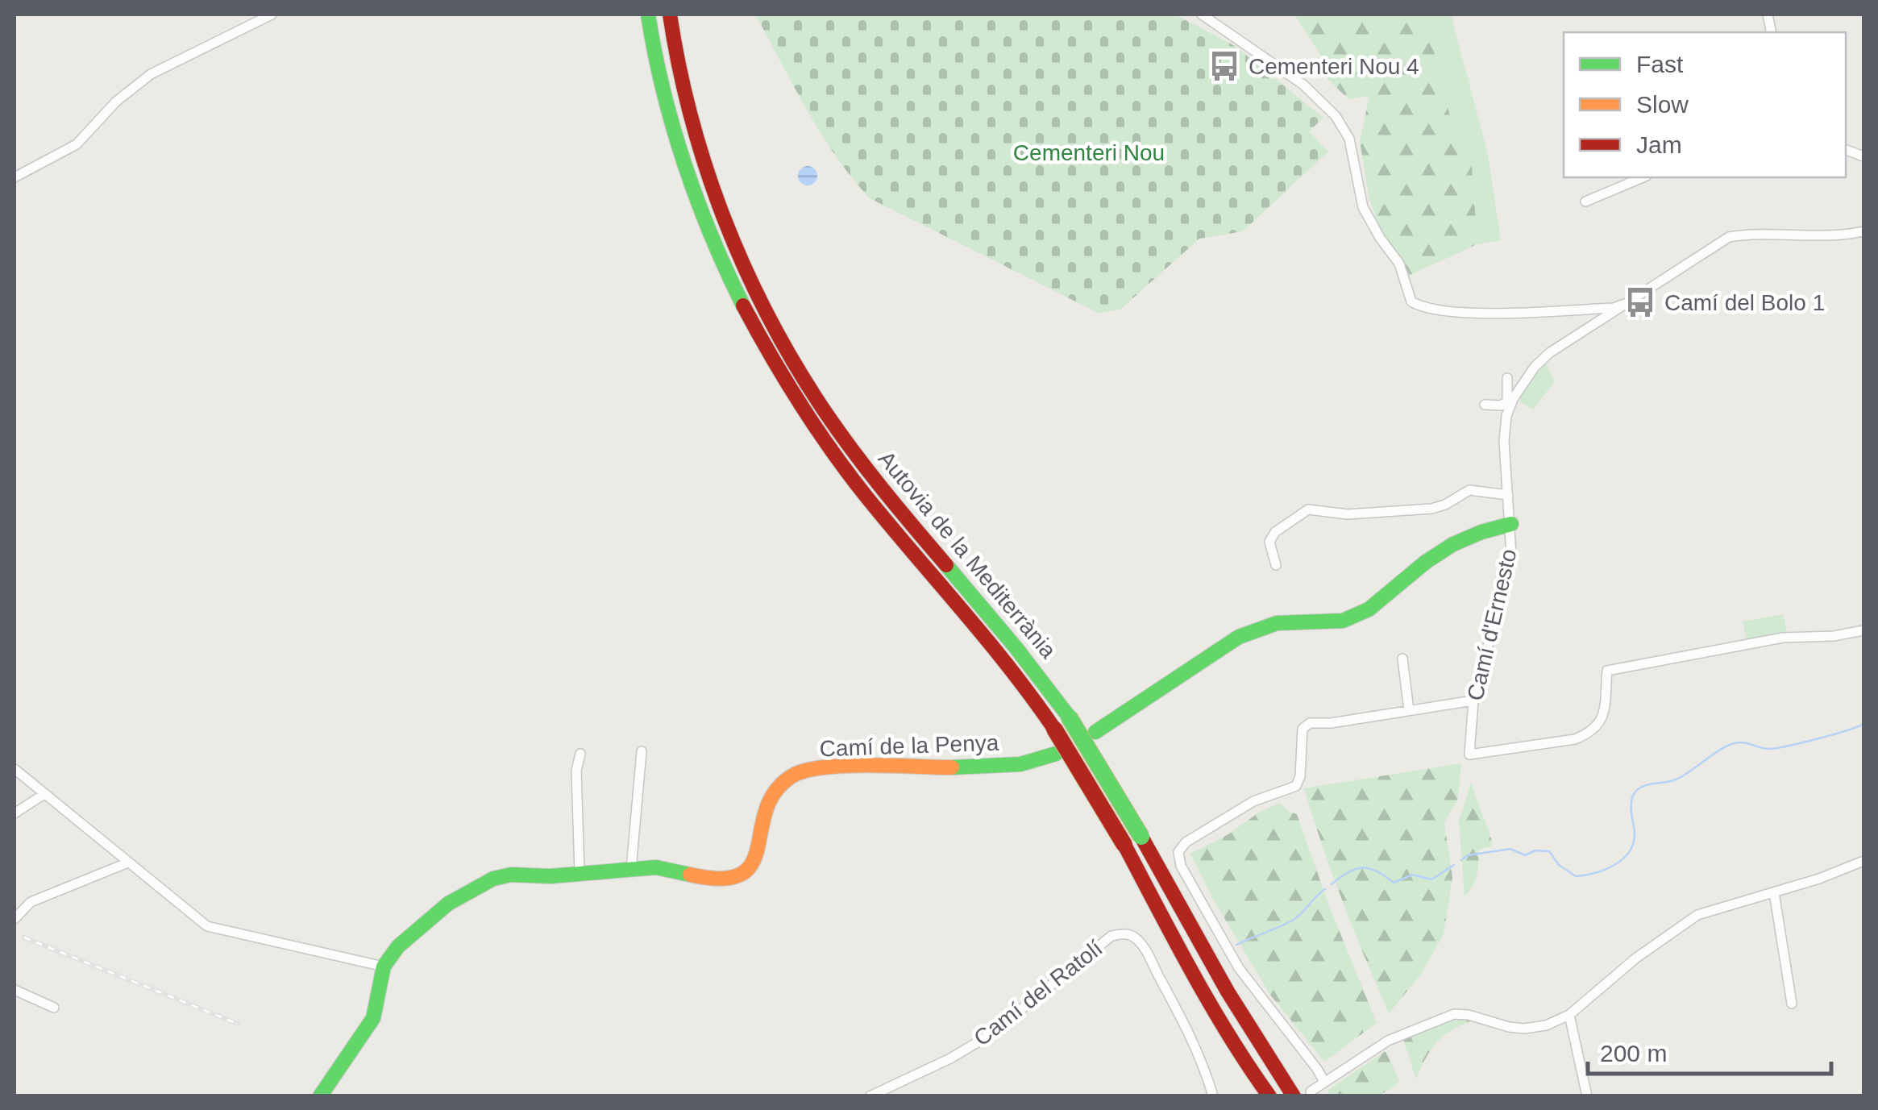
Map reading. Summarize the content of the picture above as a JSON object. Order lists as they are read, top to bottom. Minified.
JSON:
{"streets":{"main road":["Autovia de la Mediterrània","Camí de la Penya"],"street":["Camí d'Ernesto","Camí del Ratolí"]},"parks":["Cementeri Nou"],"places":{"bus stop":["Cementeri Nou 4","Camí del Bolo 1"]},"legend":["Fast","Slow","Jam"],"scale_bar":"200 m"}
